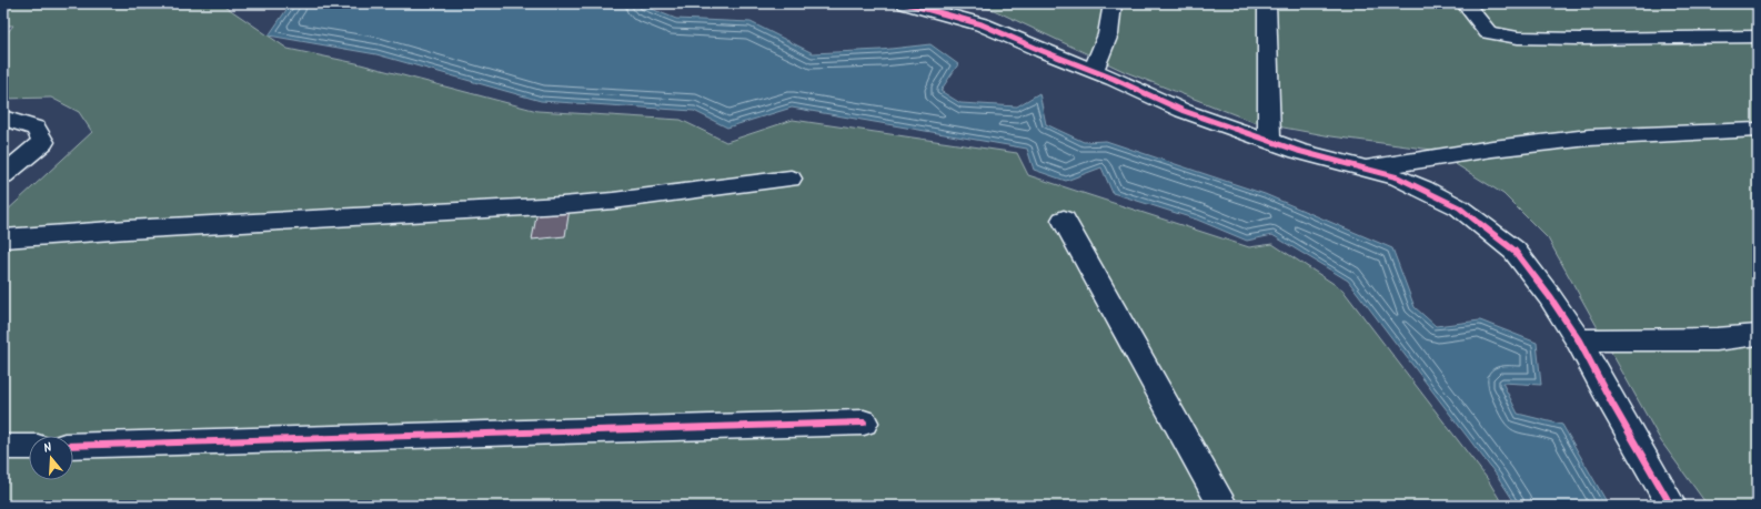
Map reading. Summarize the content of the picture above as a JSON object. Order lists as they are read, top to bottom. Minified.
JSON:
{"north":"top"}
